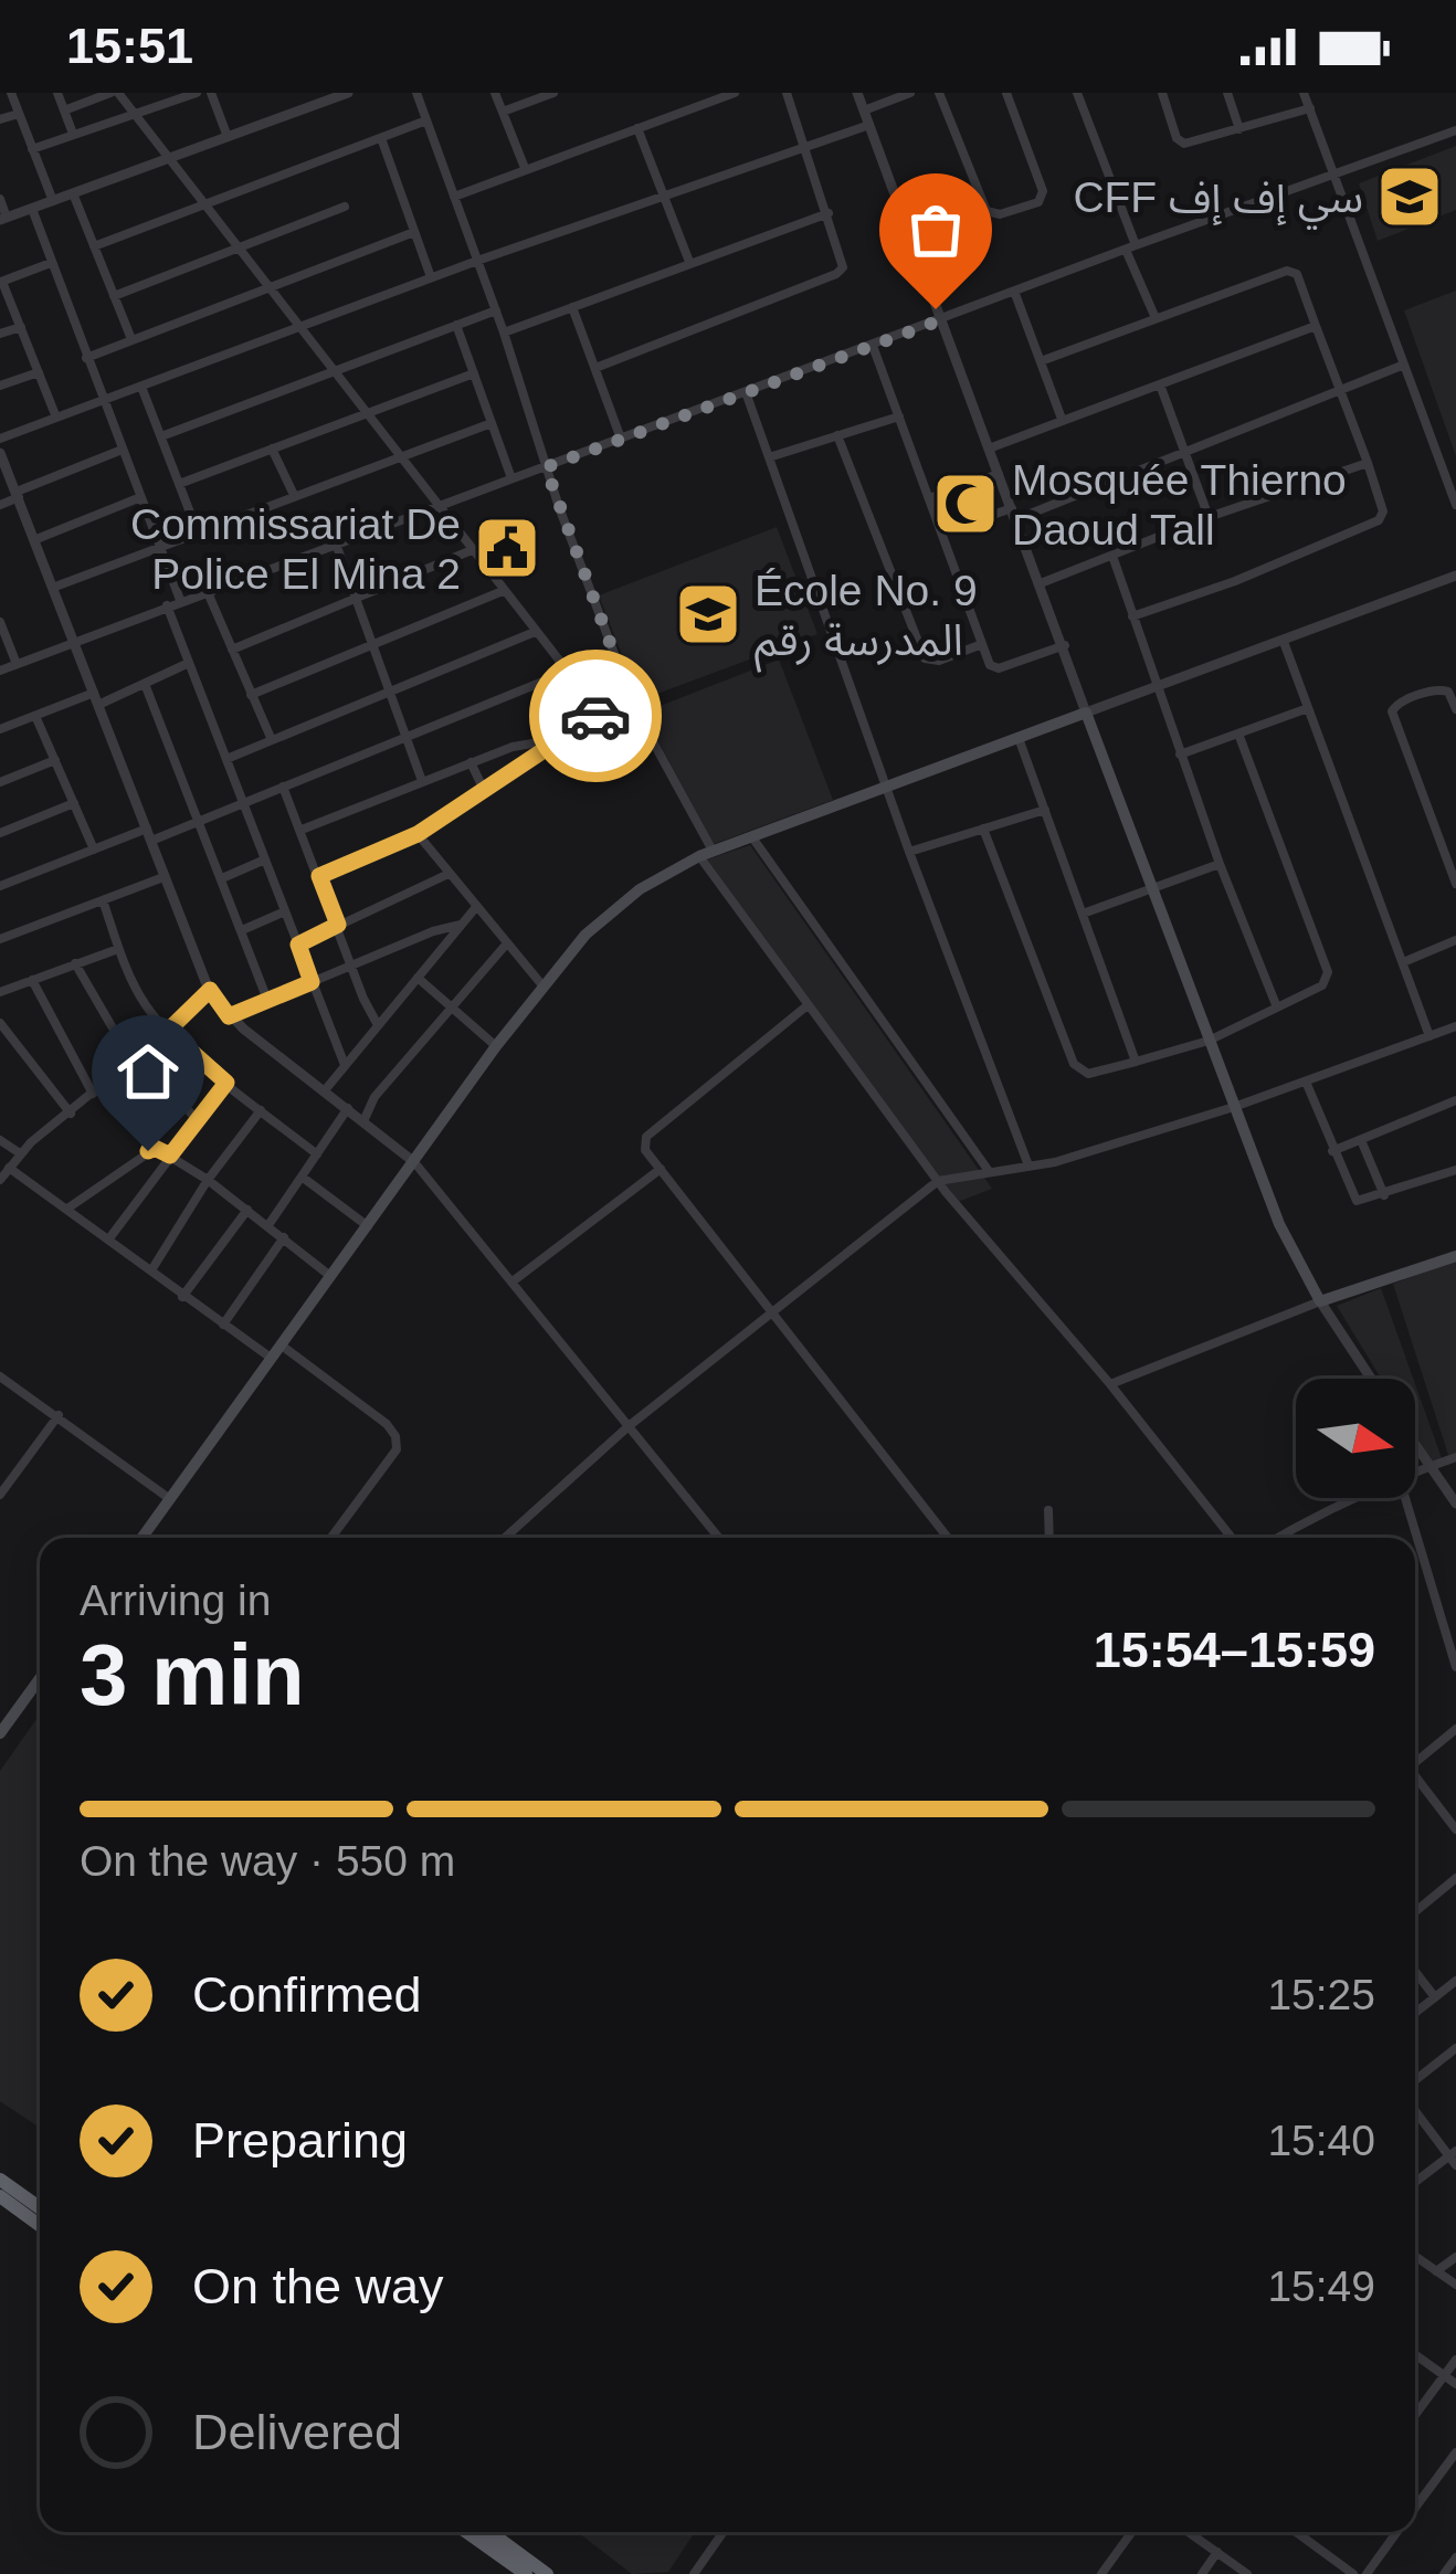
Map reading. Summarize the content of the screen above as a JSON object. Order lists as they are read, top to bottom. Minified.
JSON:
{"places":{"school or university":["CFF سي إف إف","École No. 9 المدرسة رقم"],"mosque":["Mosquée Thierno Daoud Tall"],"public building":["Commissariat De Police El Mina 2"]},"north":"right","page":{"status":"15:51","heading":["3 min","Arriving in","15:54–15:59"],"bar":"On the way · 550 m","list":[["Confirmed","15:25"],["Preparing","15:40"],["On the way","15:49"],"Delivered"]}}
